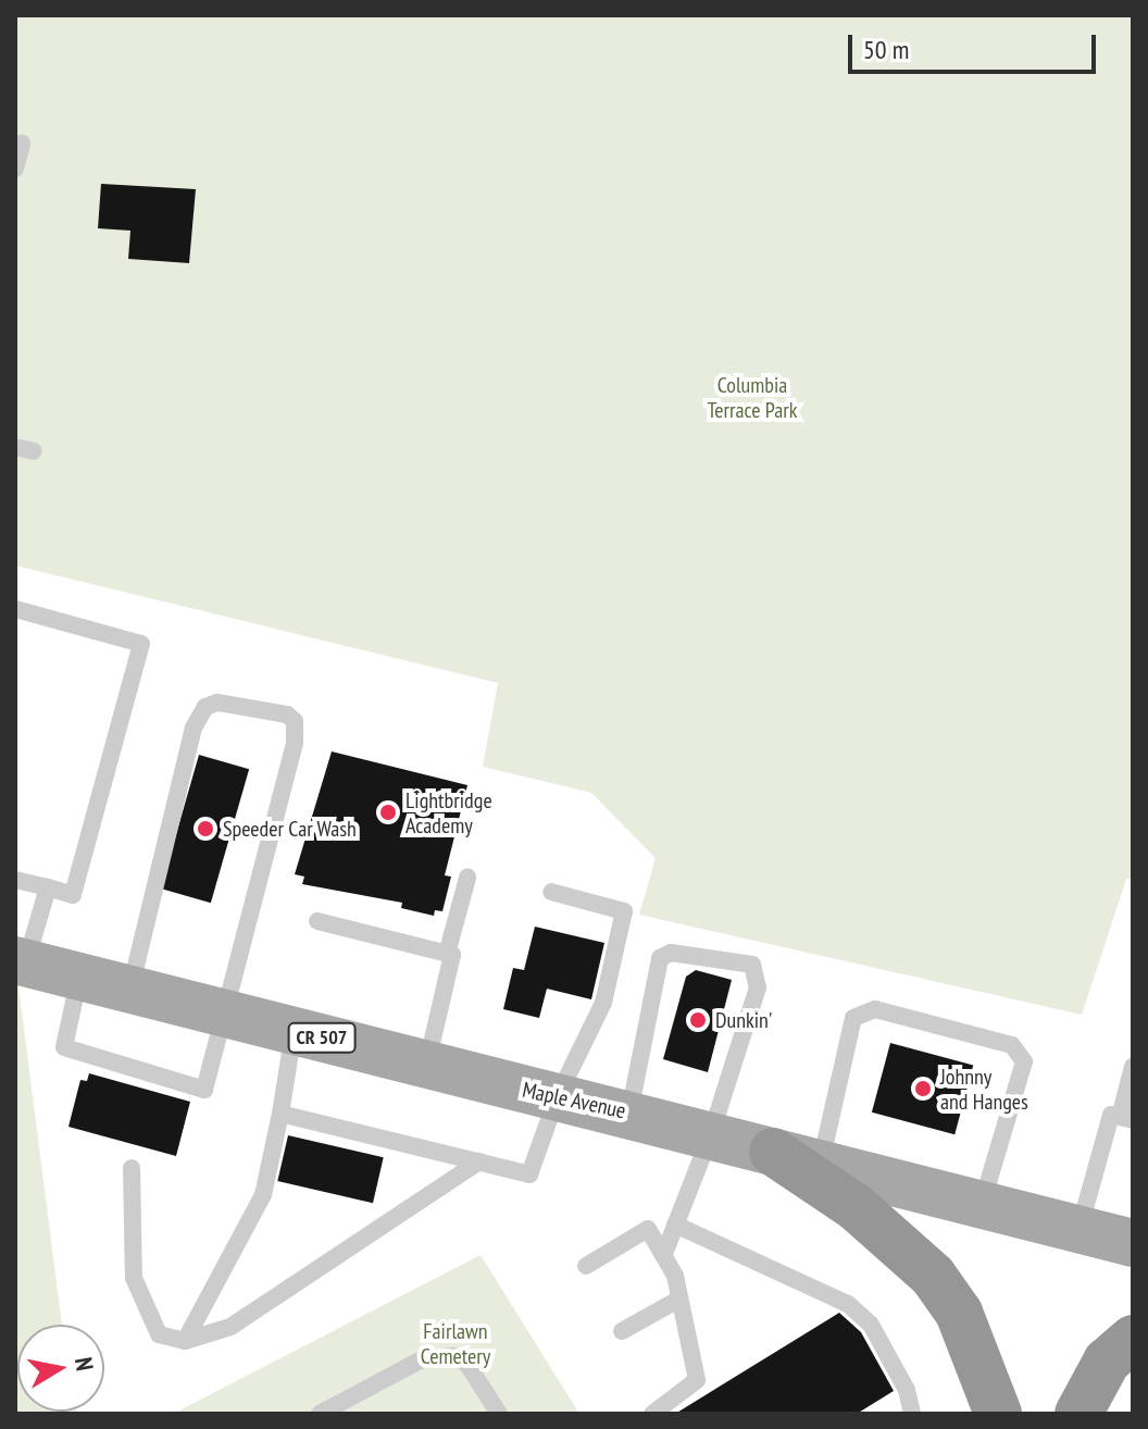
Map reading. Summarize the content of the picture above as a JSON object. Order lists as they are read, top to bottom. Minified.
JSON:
{"streets":{"main road":["CR 507","Maple Avenue"]},"parks":["Columbia Terrace Park","Fairlawn Cemetery"],"places":["Lightbridge Academy","Speeder Car Wash","Dunkin'","Johnny and Hanges"],"scale_bar":"50 m","north":"right"}
